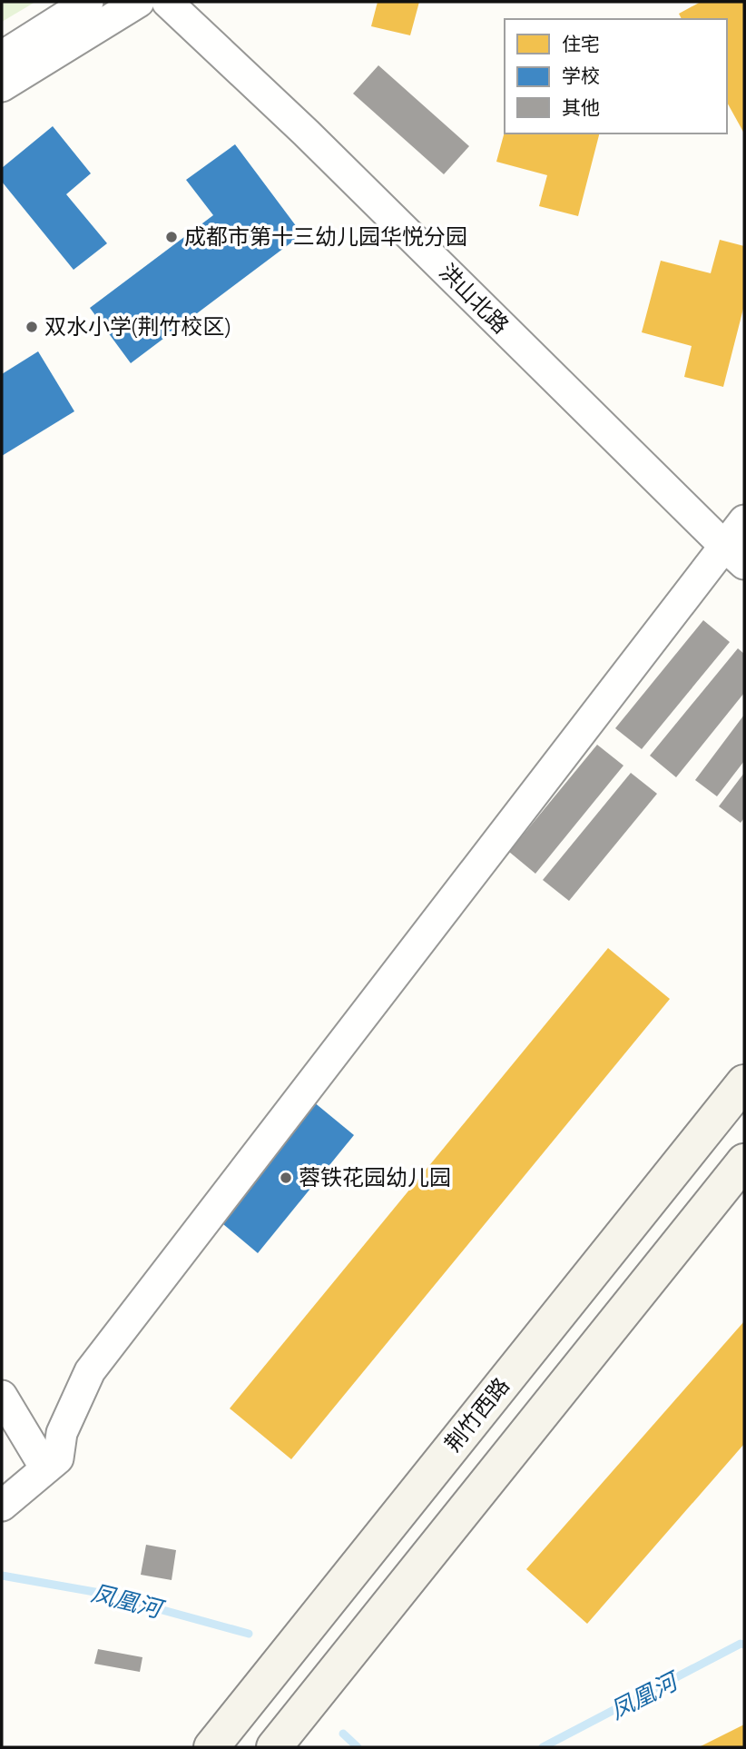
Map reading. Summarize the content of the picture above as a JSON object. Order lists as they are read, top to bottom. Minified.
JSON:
{"streets":{"main road":["荆竹西路"],"street":["洪山北路"]},"water":["凤凰河"],"places":["成都市第十三幼儿园华悦分园","双水小学(荆竹校区)","蓉铁花园幼儿园"],"legend":["住宅","学校","其他"]}
